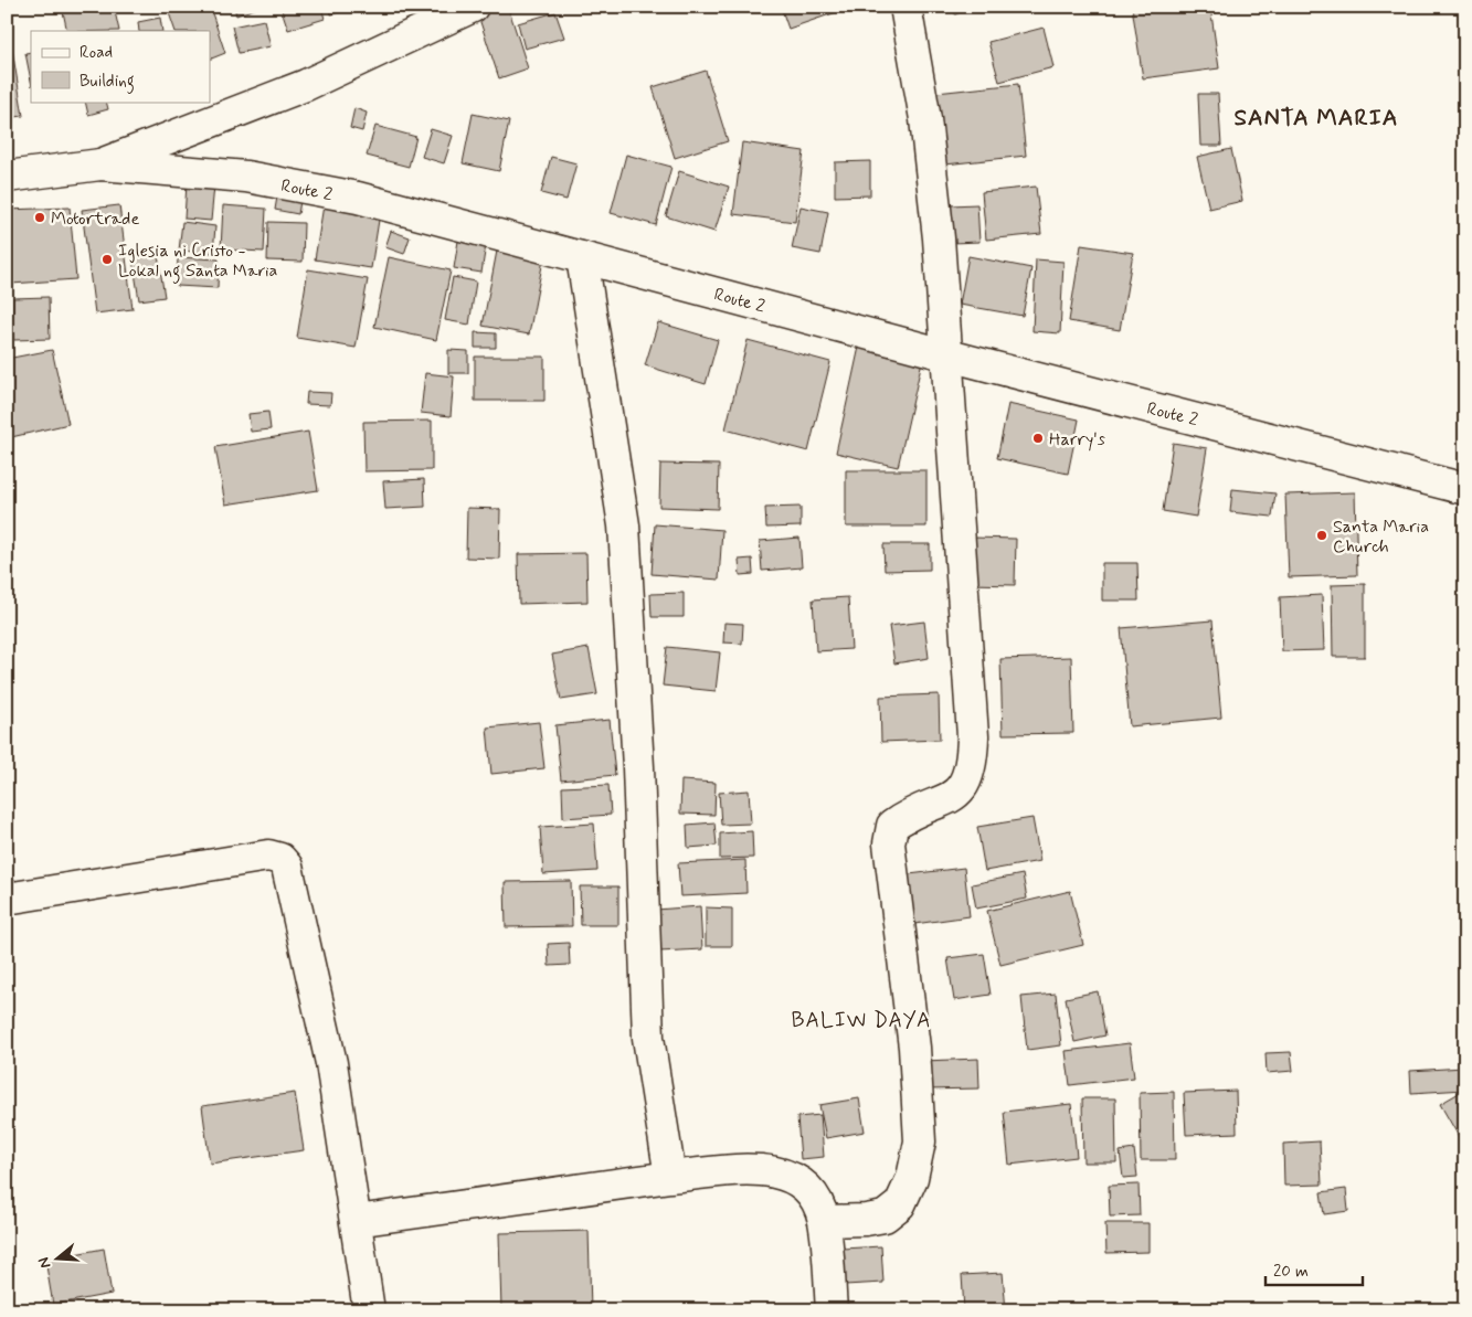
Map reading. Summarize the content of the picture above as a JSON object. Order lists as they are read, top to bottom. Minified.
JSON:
{"streets":{"main road":["Route 2"]},"districts":["SANTA MARIA","BALIW DAYA"],"places":["Motortrade","Iglesia ni Cristo - Lokal ng Santa Maria","Harry's","Santa Maria Church"],"legend":["Road","Building"],"scale_bar":"20 m","north":"left"}
